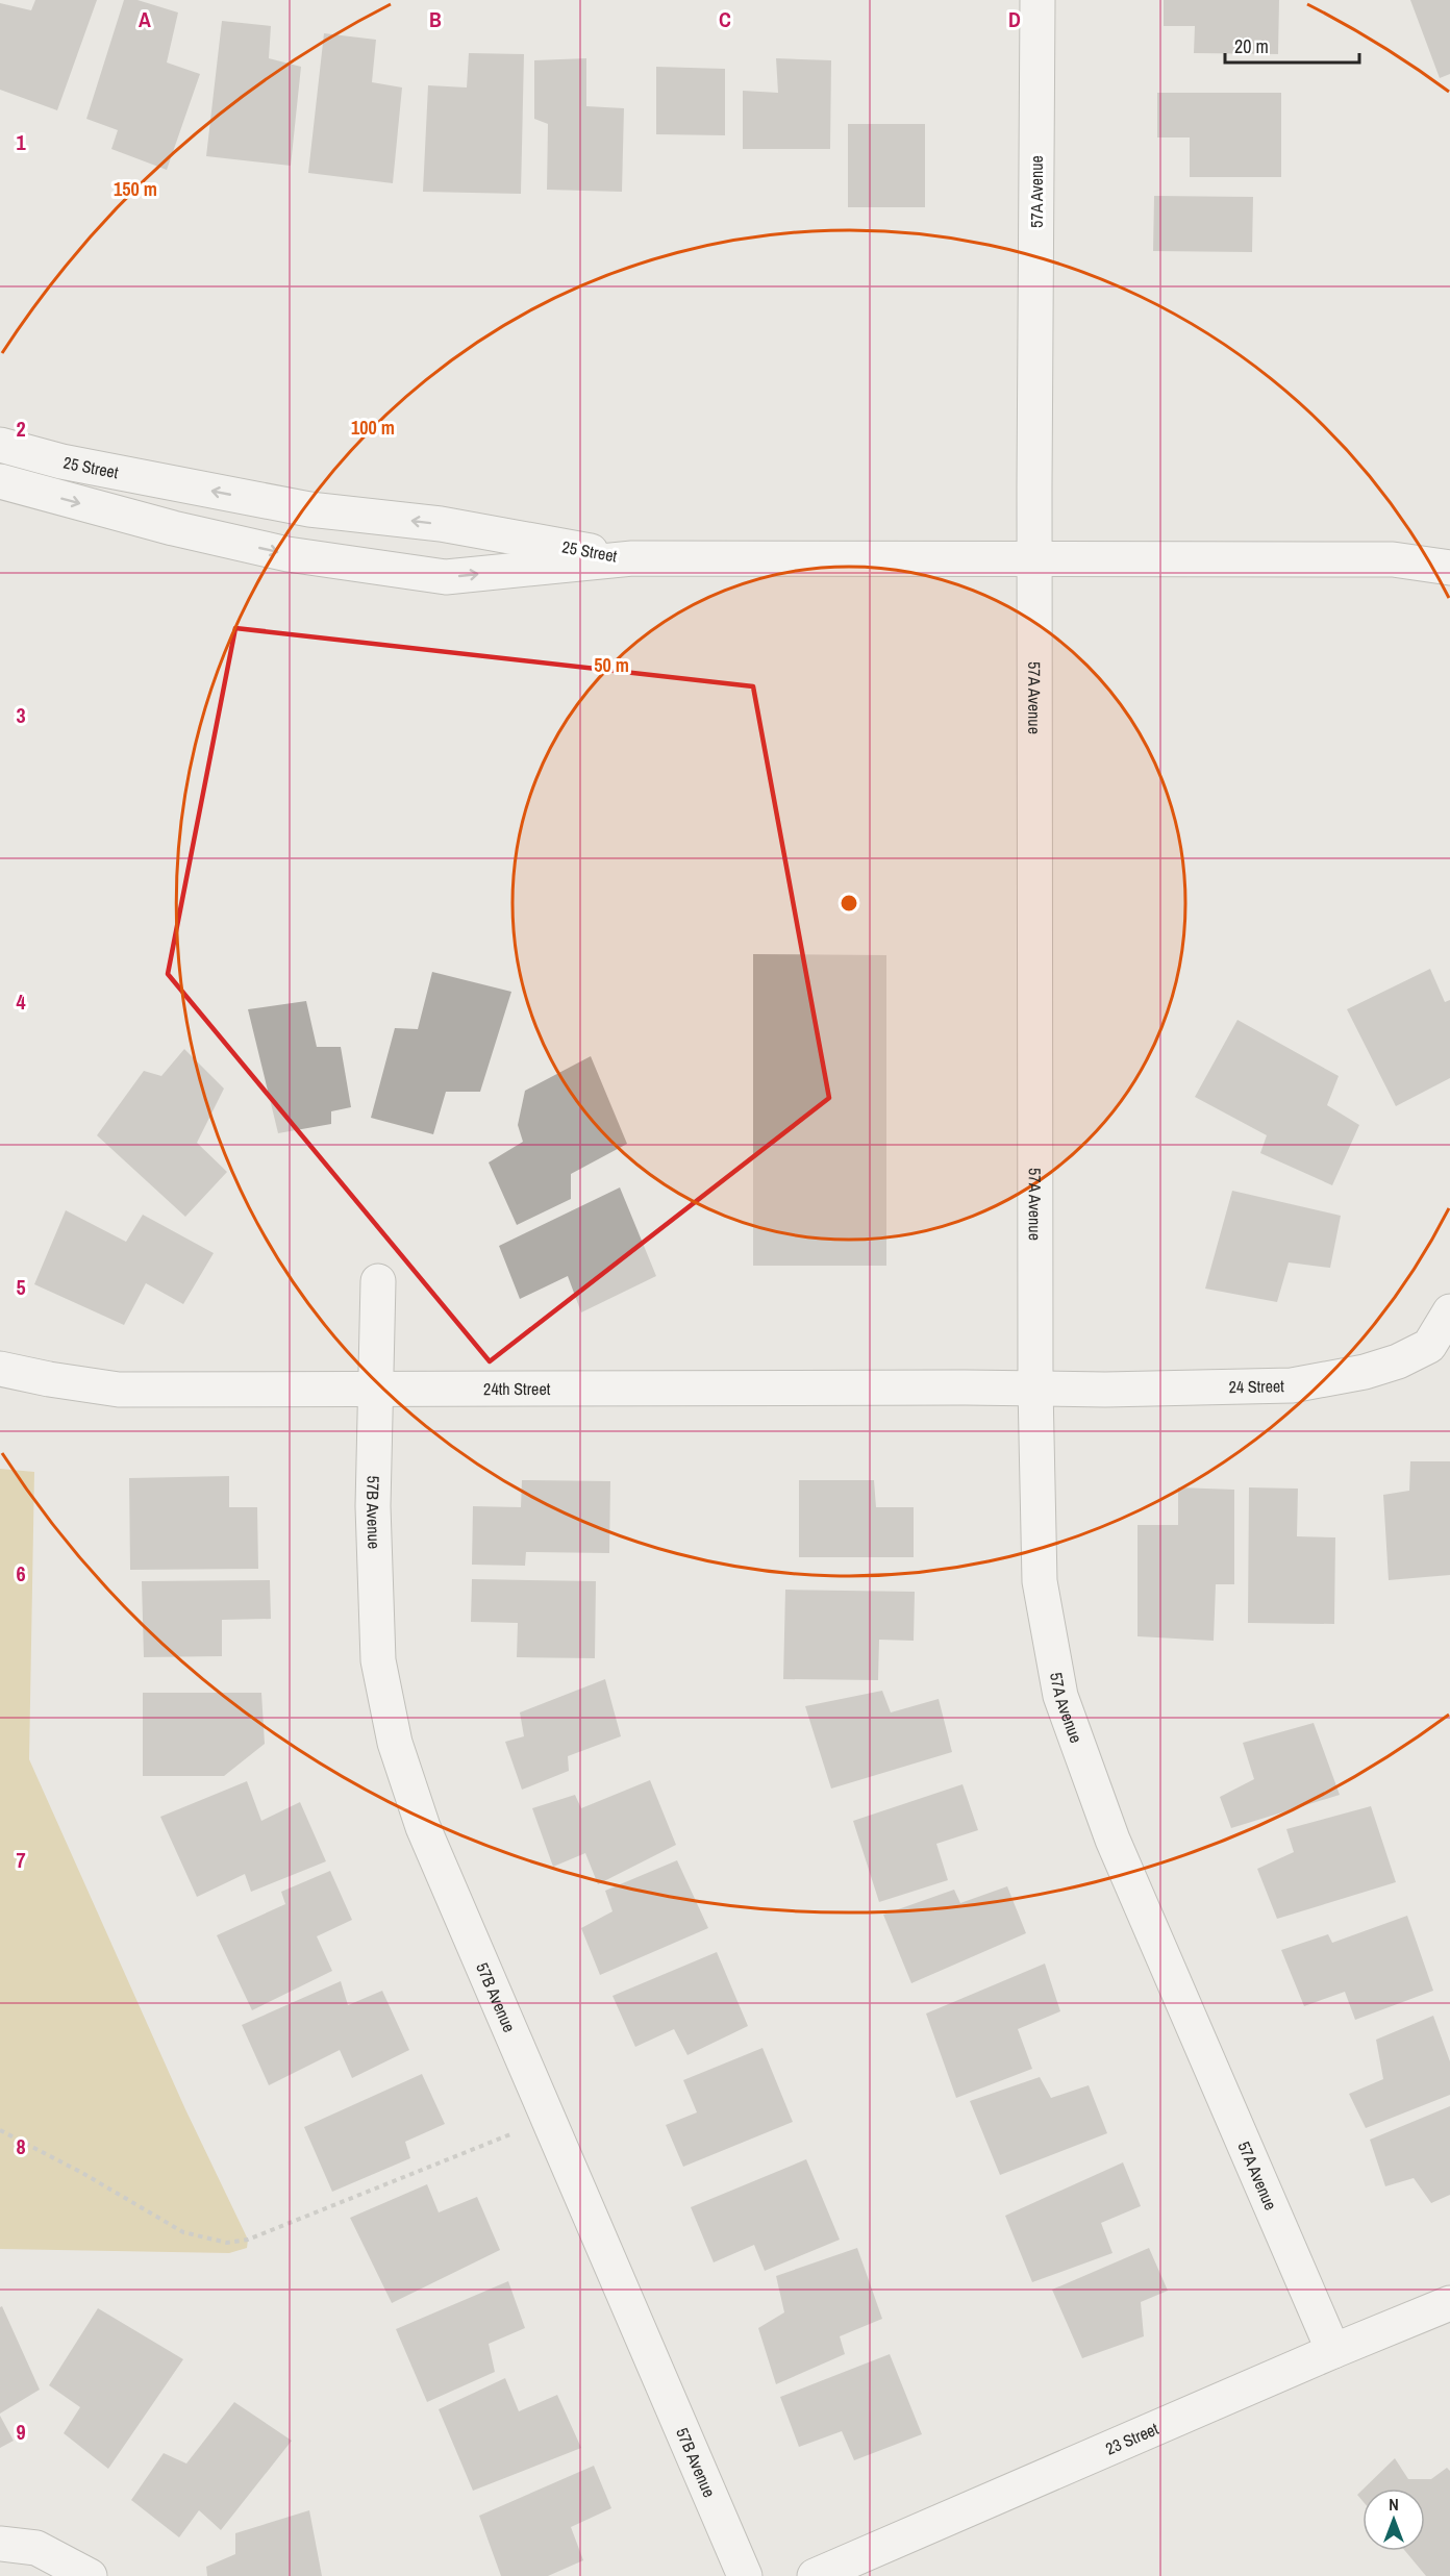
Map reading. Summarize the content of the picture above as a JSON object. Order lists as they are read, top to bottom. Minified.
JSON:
{"streets":{"street":["57A Avenue","25 Street","24 Street","24th Street","57B Avenue","23 Street"]},"crossings":[["57A Avenue","24 Street"],["57A Avenue","24th Street"],["57A Avenue","23 Street"],["24 Street","24th Street"],["24th Street","57B Avenue"]],"scale_bar":"20 m","north":"top","grid":{"columns":["A","B","C","D"],"rows":["1","2","3","4","5","6","7","8","9"]},"rings":["150 m","100 m","50 m"]}
